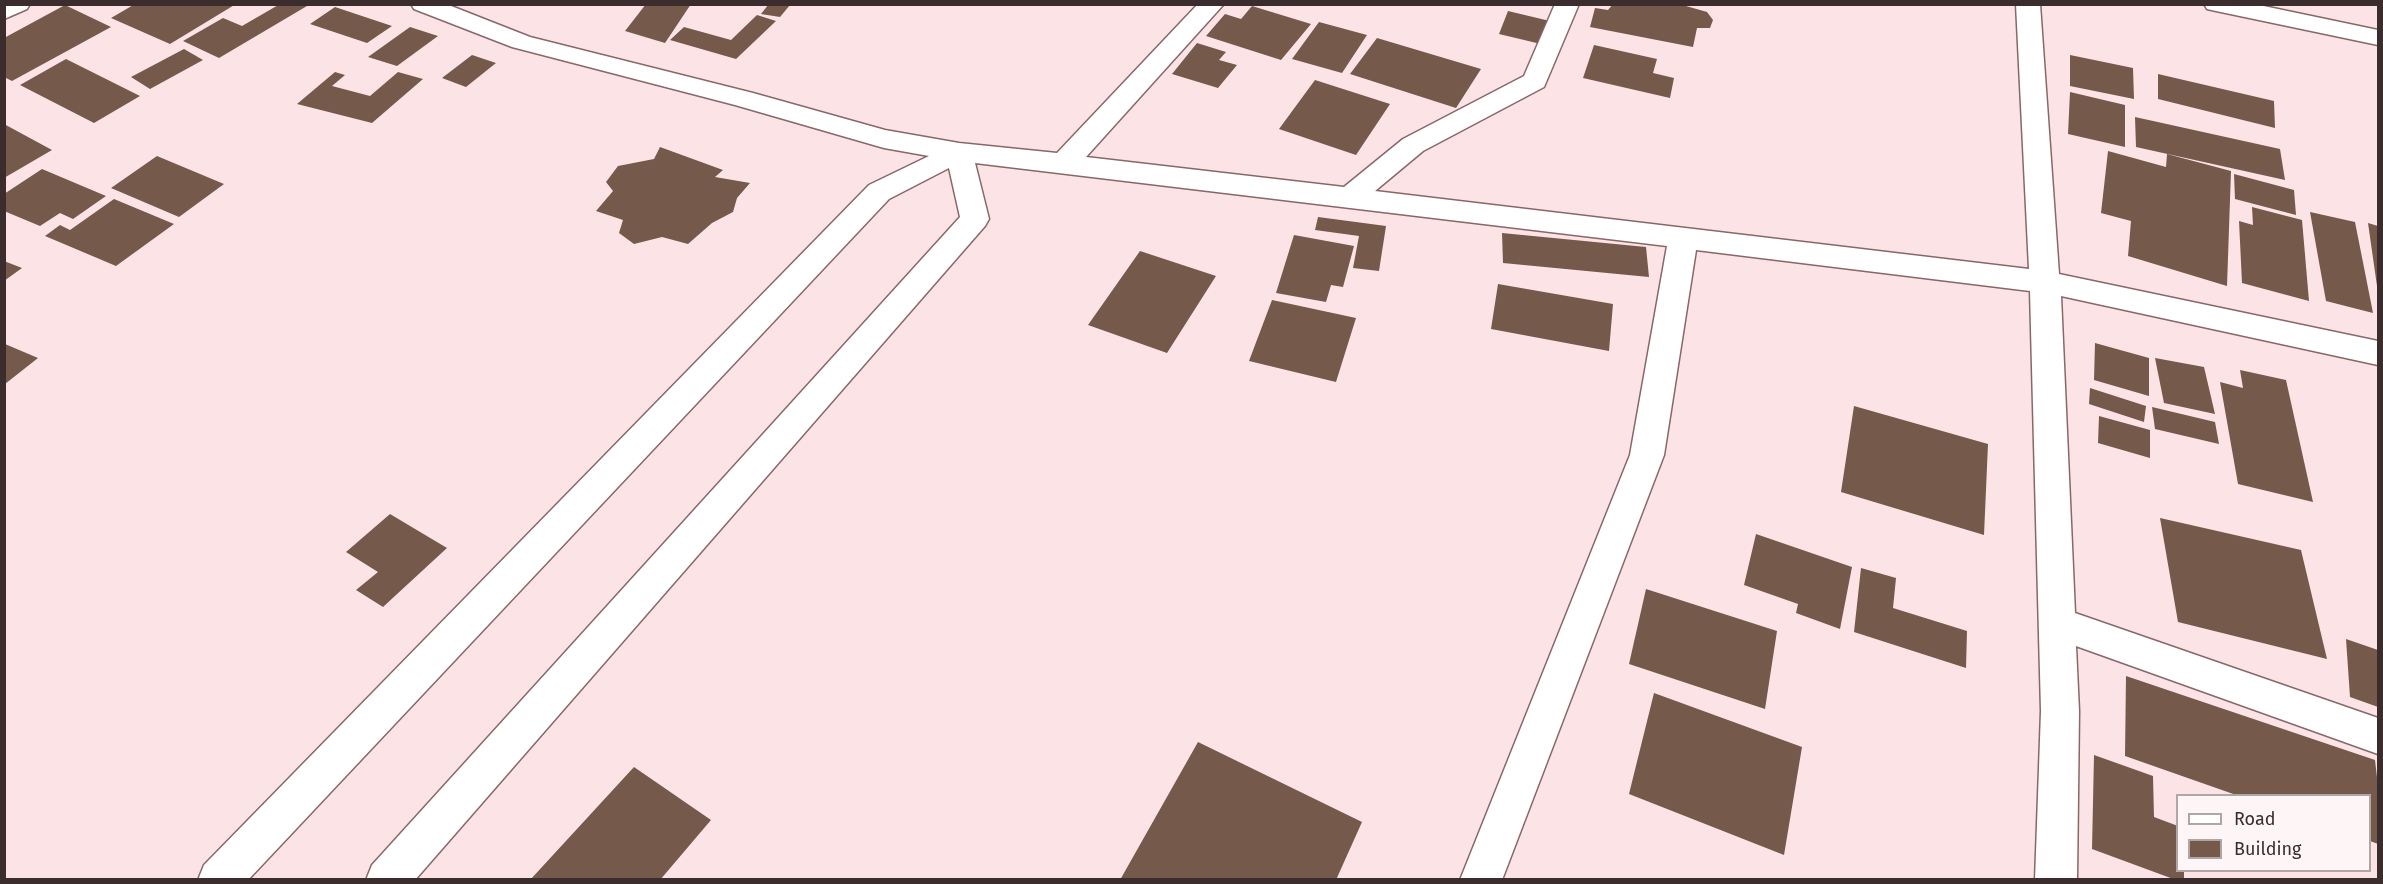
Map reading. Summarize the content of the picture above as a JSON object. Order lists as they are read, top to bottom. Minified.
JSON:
{"legend":["Road","Building"]}
